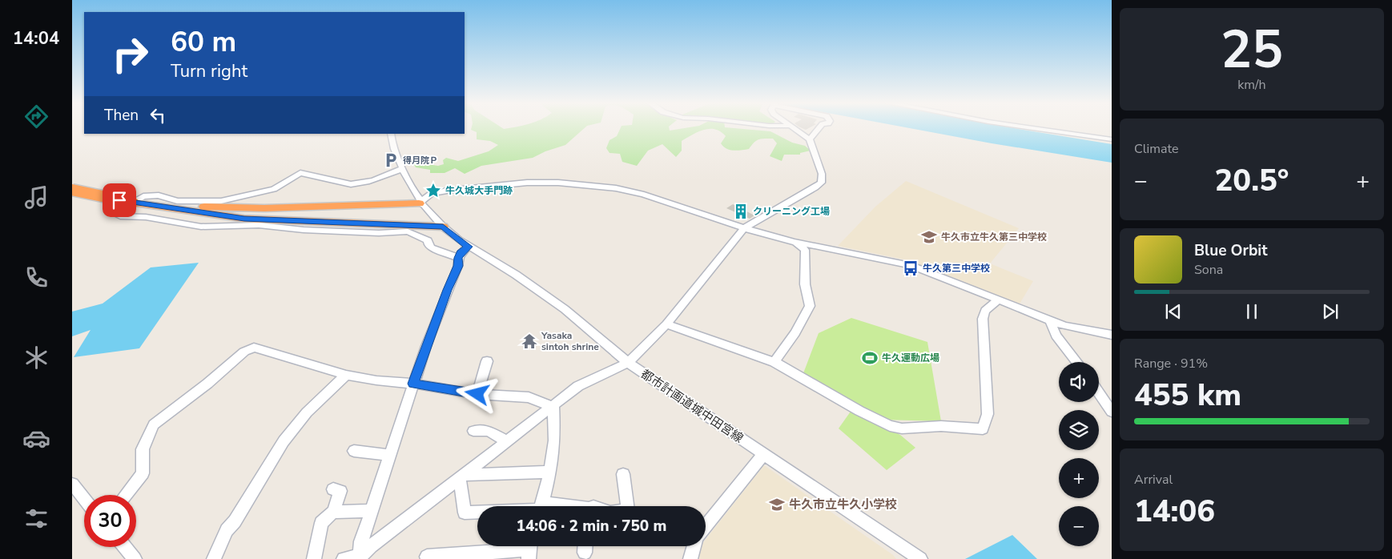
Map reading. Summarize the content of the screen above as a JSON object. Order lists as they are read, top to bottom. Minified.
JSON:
{"streets":{"street":["都市計画道城中田宮線"]},"places":{"parking":["得月院Ｐ"],"place":["牛久城大手門跡"],"building":["クリーニング工場"],"school or university":["牛久市立牛久第三中学校","牛久市立牛久小学校"],"bus stop":["牛久第三中学校"],"temple":["Yasaka sintoh shrine"],"sports":["牛久運動広場"]},"page":{"tabs":"14:04","tile":[["25","km/h"],"Climate",["Range · 91%","455 km"],["Arrival","14:06"]],"turn":["60 m","Turn right"],"then":"Then","heat":["−","20.5°","+"],"song":["Blue Orbit","Sona"],"map_buttons":["+","−"],"limit":"30","trip":"14:06 · 2 min · 750 m"}}
